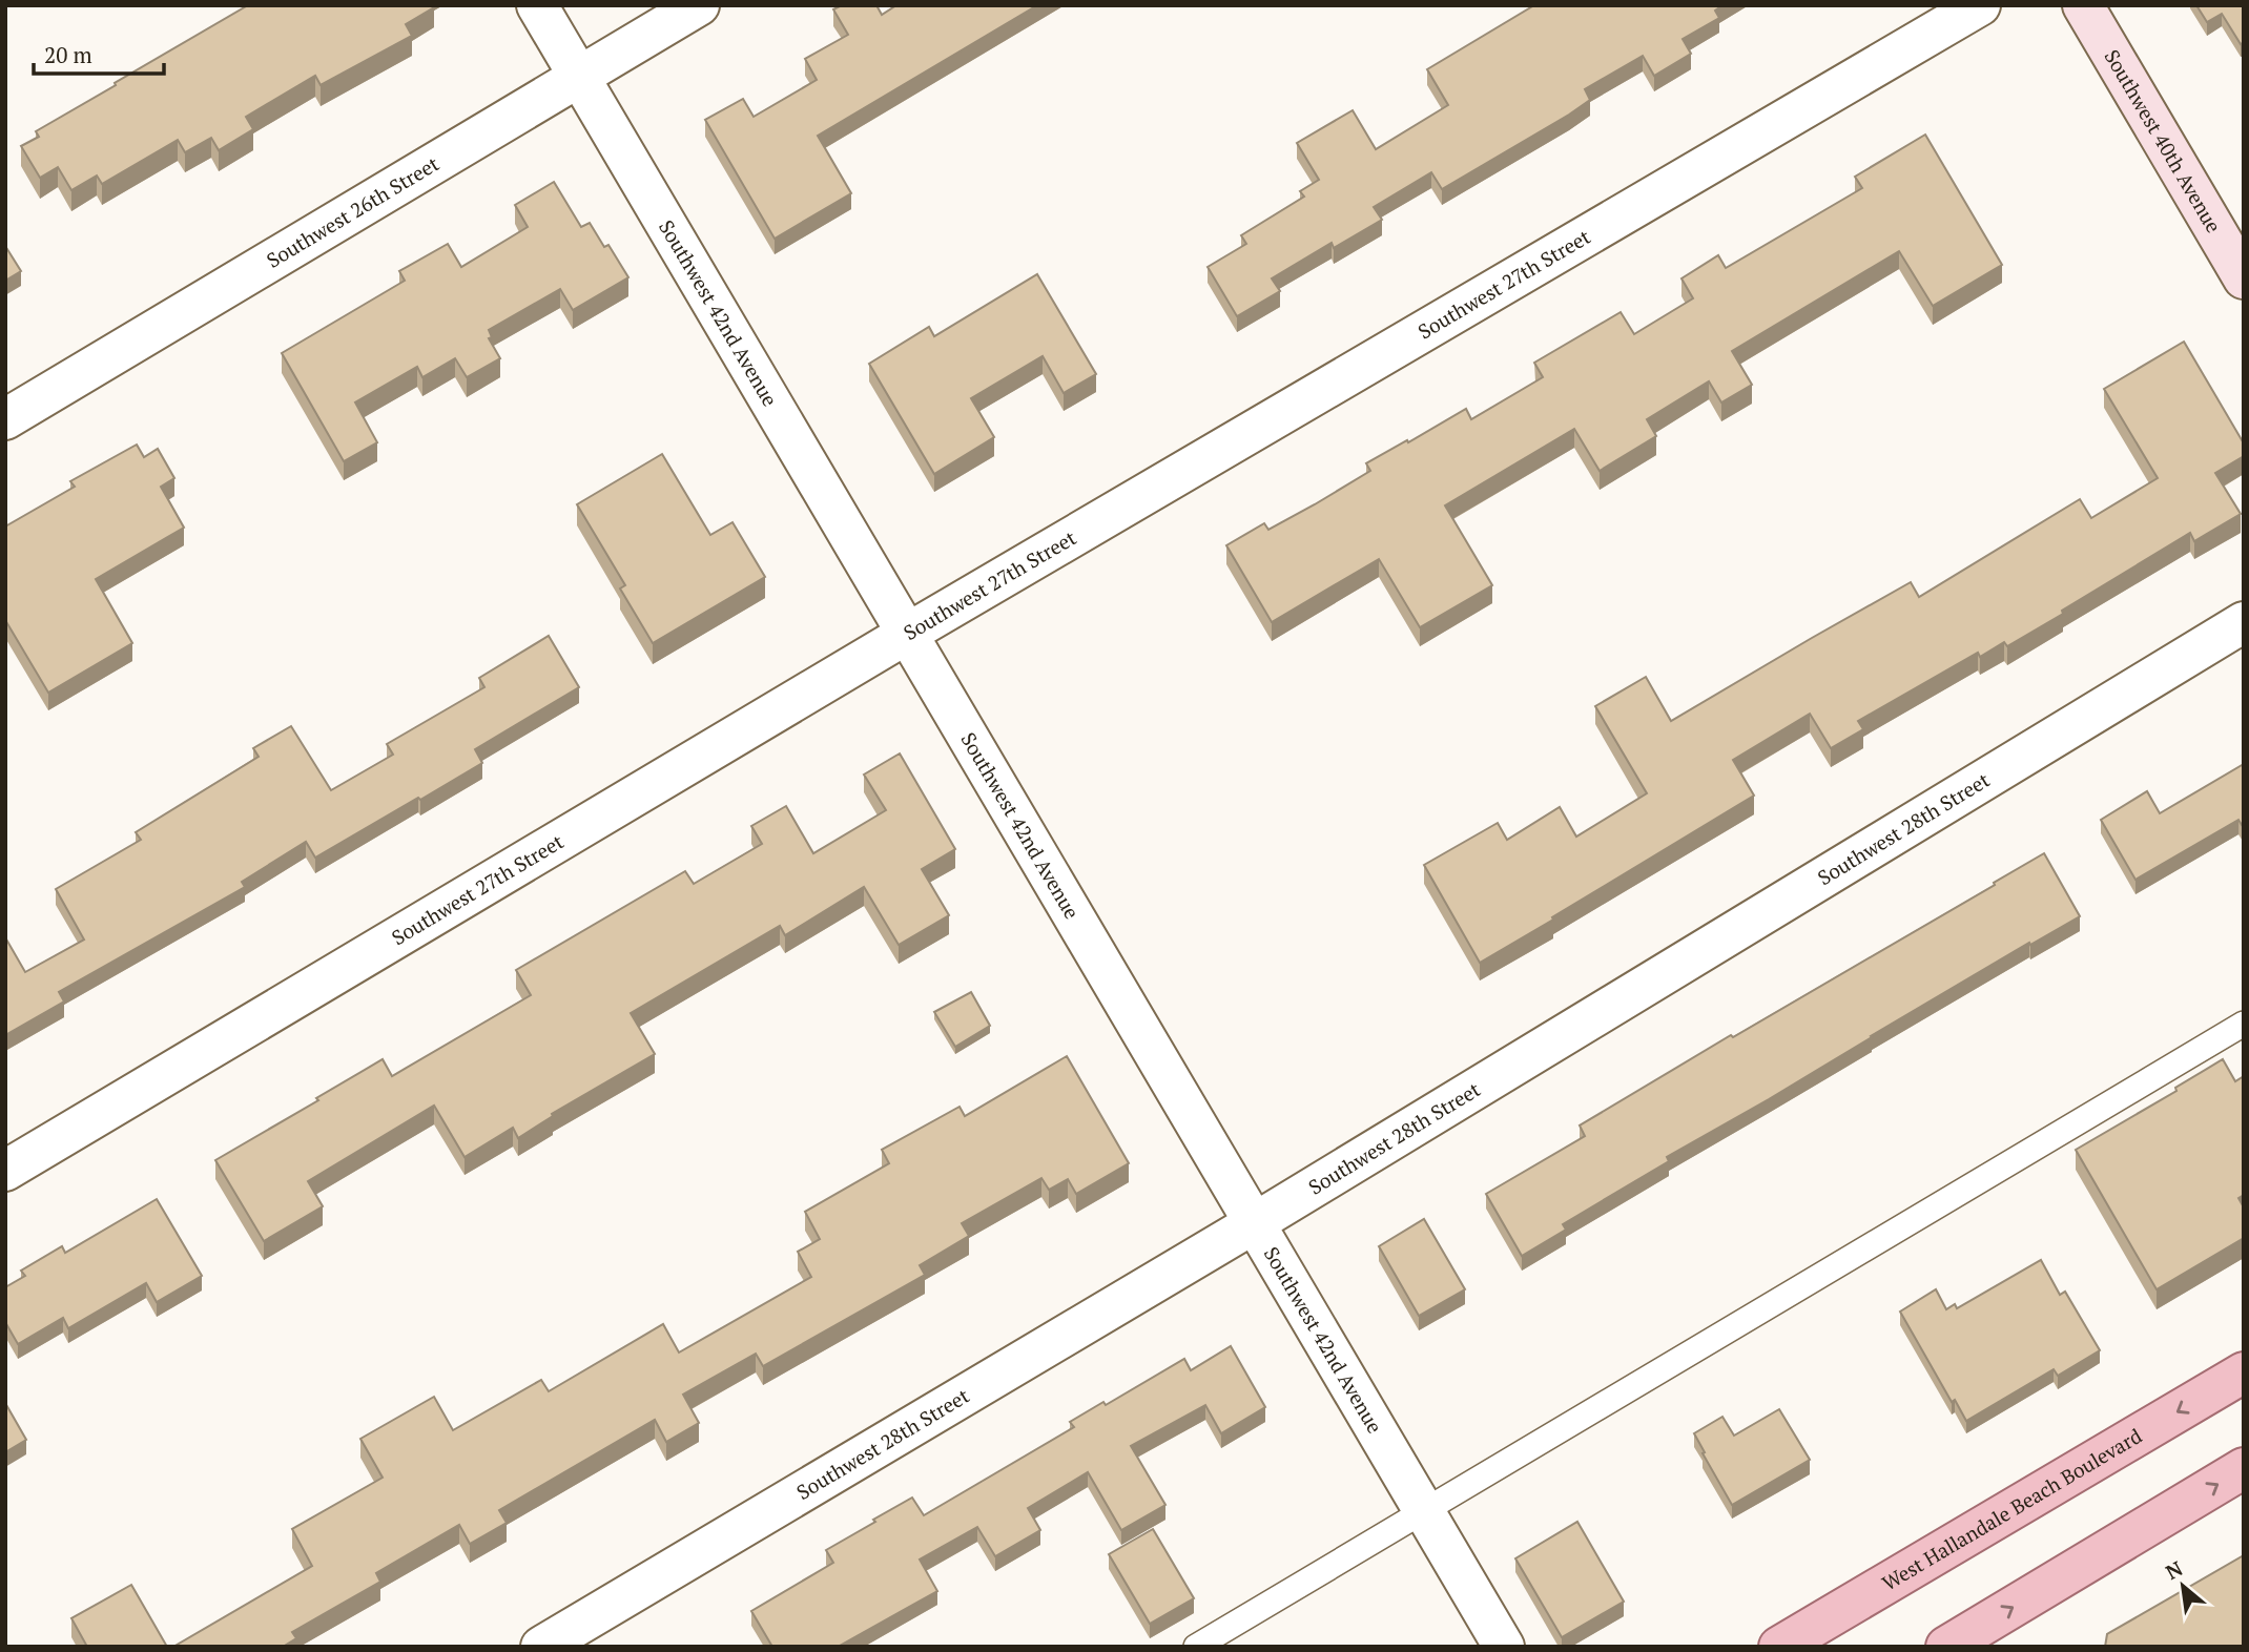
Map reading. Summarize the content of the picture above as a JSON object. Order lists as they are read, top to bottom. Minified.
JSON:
{"streets":{"main road":["West Hallandale Beach Boulevard"],"street":["Southwest 40th Avenue","Southwest 26th Street","Southwest 27th Street","Southwest 42nd Avenue","Southwest 28th Street"]},"crossings":[["Southwest 26th Street","Southwest 42nd Avenue"],["Southwest 27th Street","Southwest 42nd Avenue"],["Southwest 42nd Avenue","Southwest 28th Street"]],"scale_bar":"20 m","north":"top left"}
